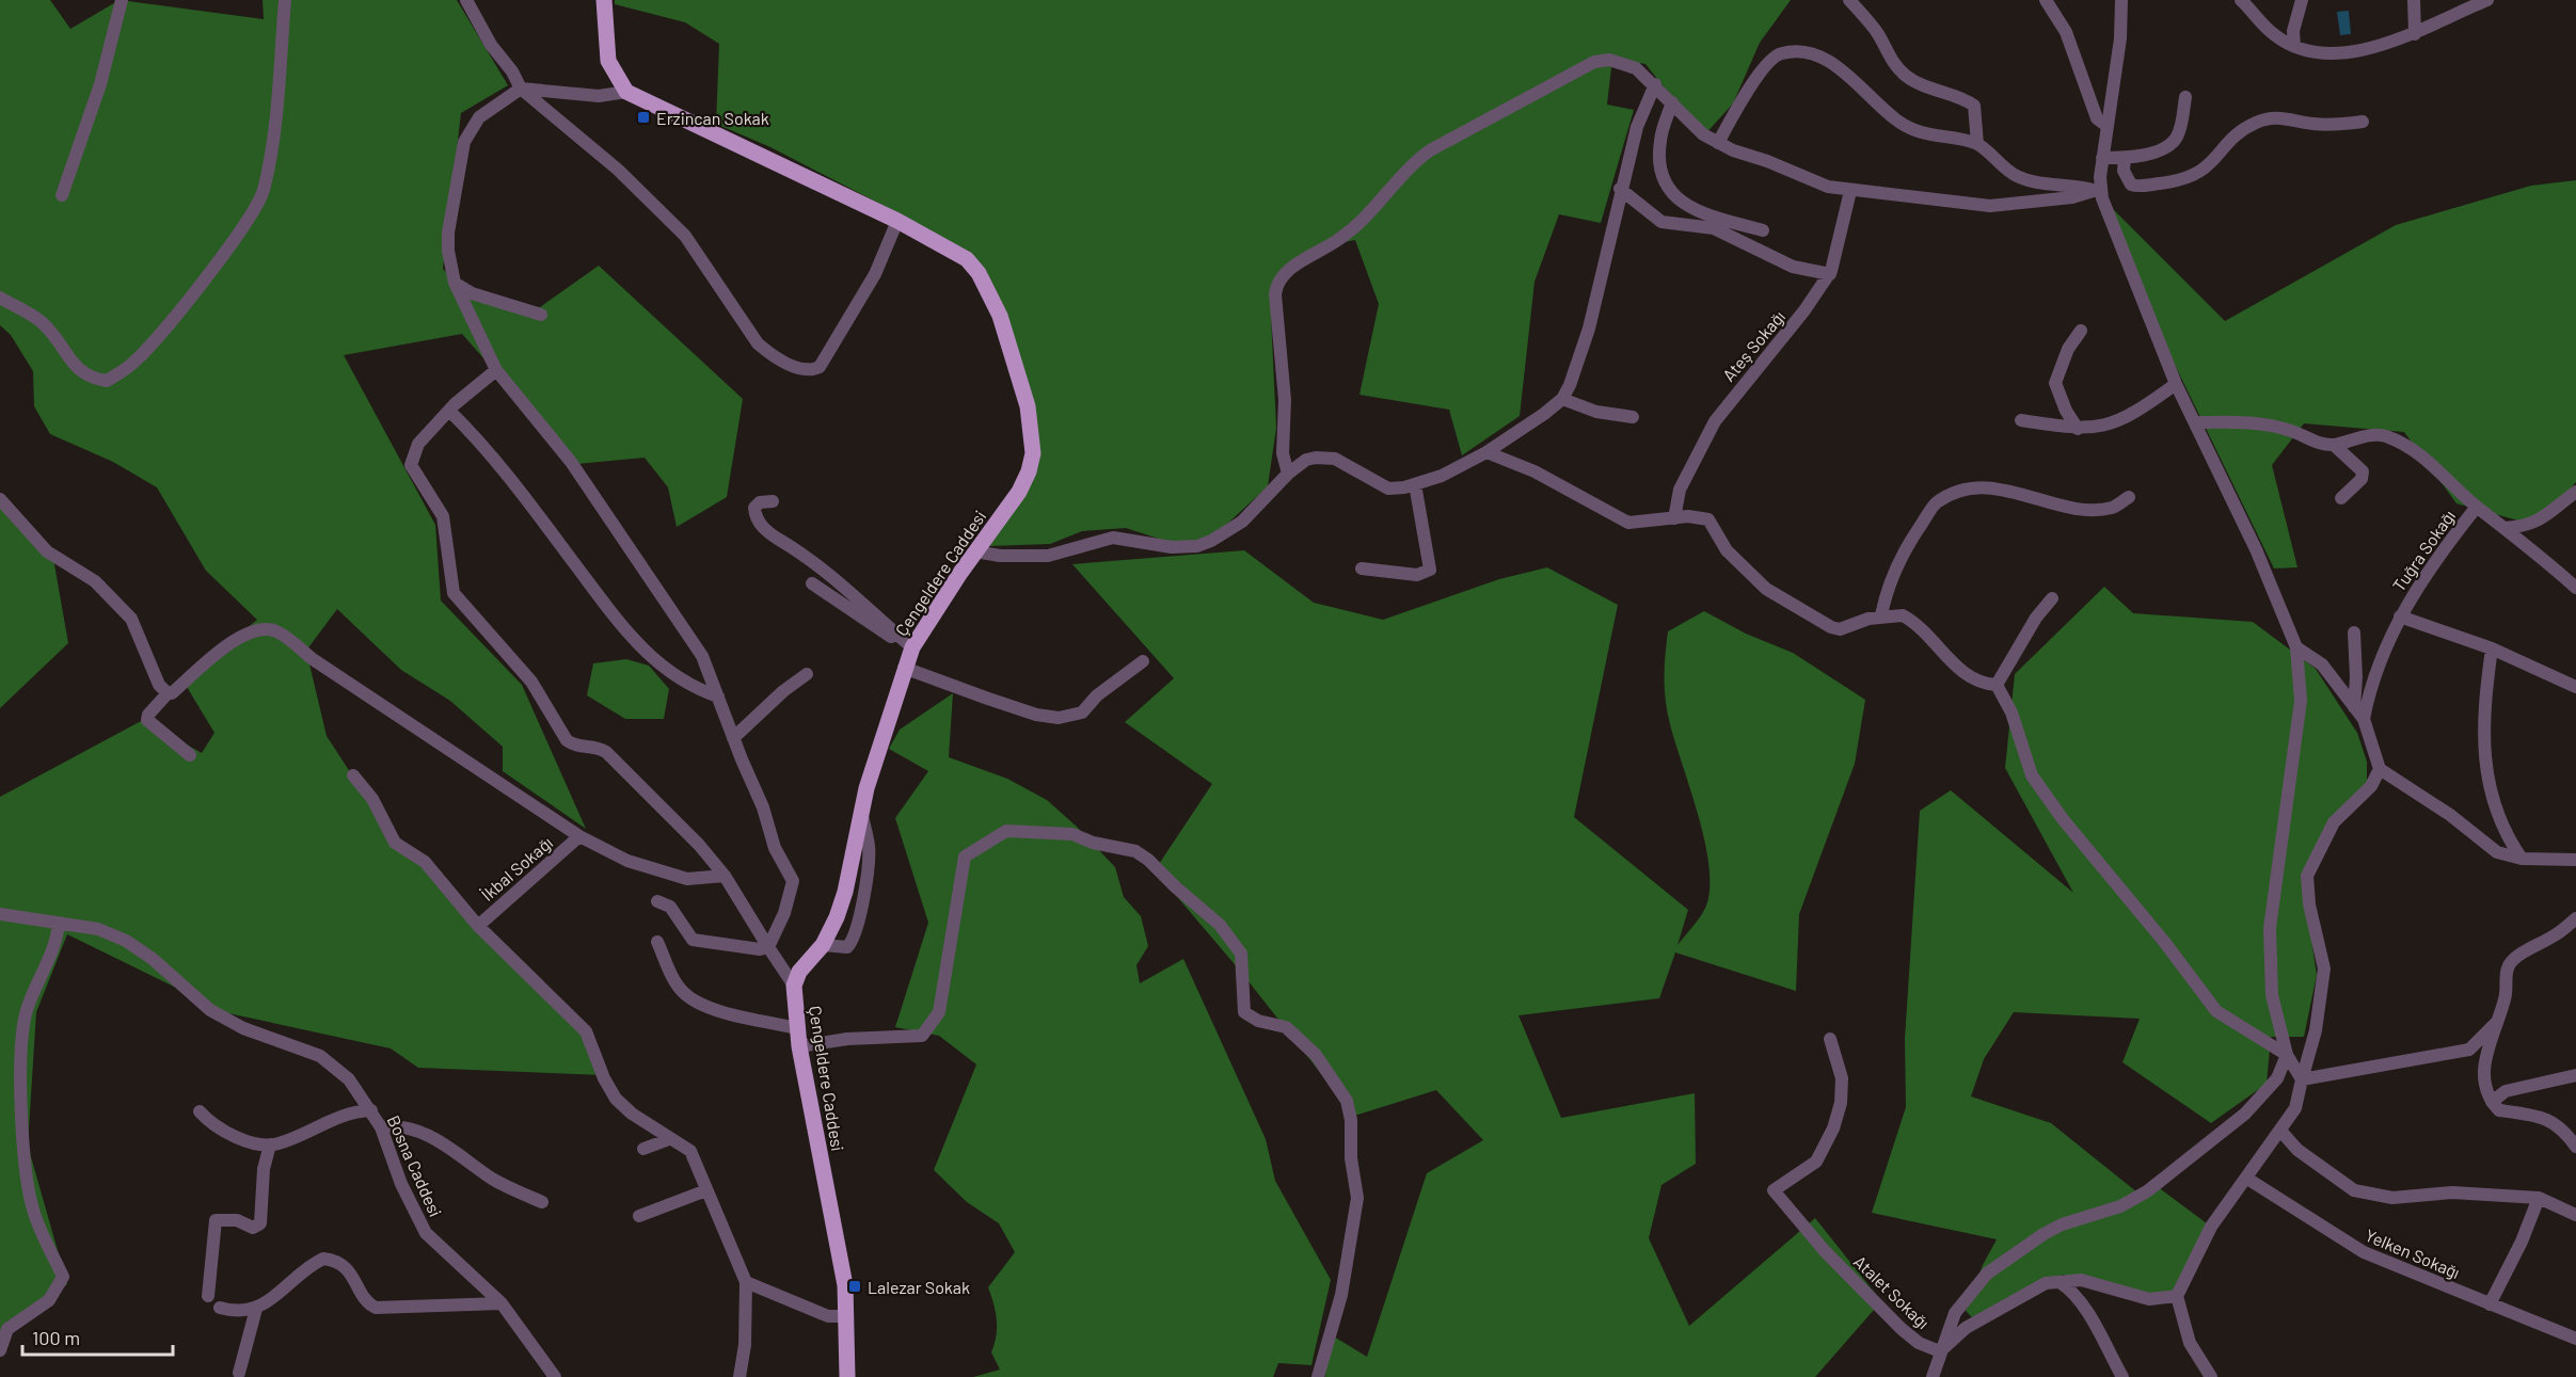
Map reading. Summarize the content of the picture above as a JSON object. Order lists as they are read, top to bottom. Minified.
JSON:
{"streets":{"main road":["Çengeldere Caddesi"],"street":["Ateş Sokağı","Tuğra Sokağı","İkbal Sokağı","Bosna Caddesi","Yelken Sokağı","Atalet Sokağı"]},"places":{"transit":["Erzincan Sokak","Lalezar Sokak"]},"scale_bar":"100 m"}
